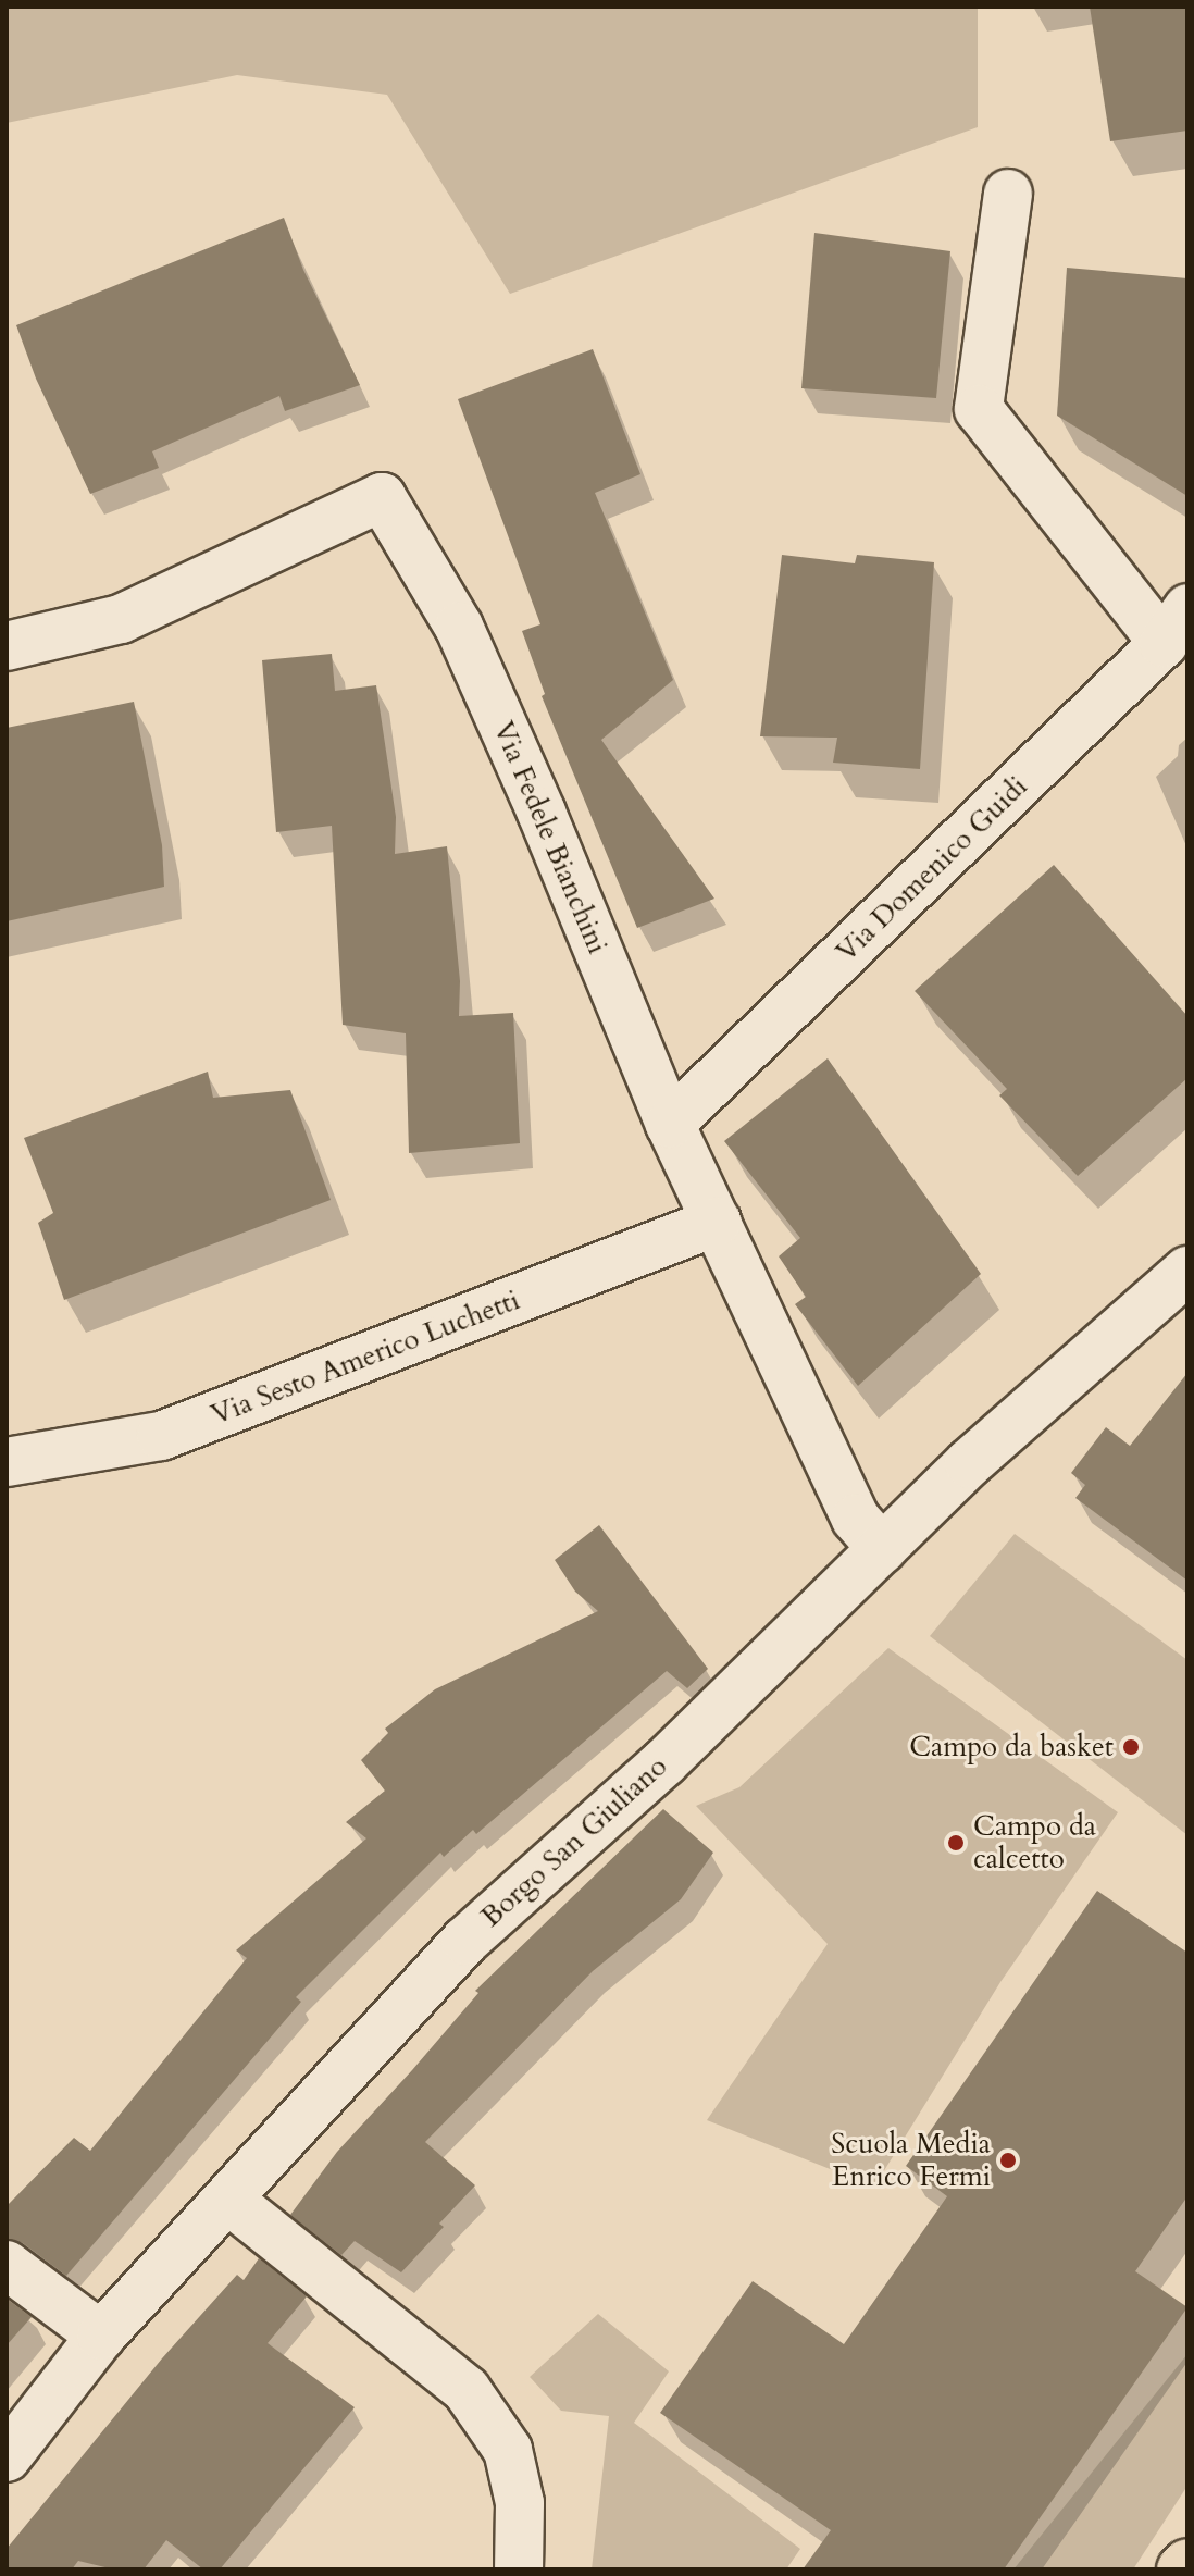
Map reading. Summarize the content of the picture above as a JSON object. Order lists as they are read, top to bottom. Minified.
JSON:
{"streets":{"street":["Via Fedele Bianchini","Via Domenico Guidi","Via Sesto Americo Luchetti","Borgo San Giuliano"]},"crossings":[["Via Fedele Bianchini","Via Domenico Guidi"],["Via Fedele Bianchini","Via Sesto Americo Luchetti"],["Via Fedele Bianchini","Borgo San Giuliano"]],"places":["Campo da basket","Campo da calcetto","Scuola Media Enrico Fermi"]}
